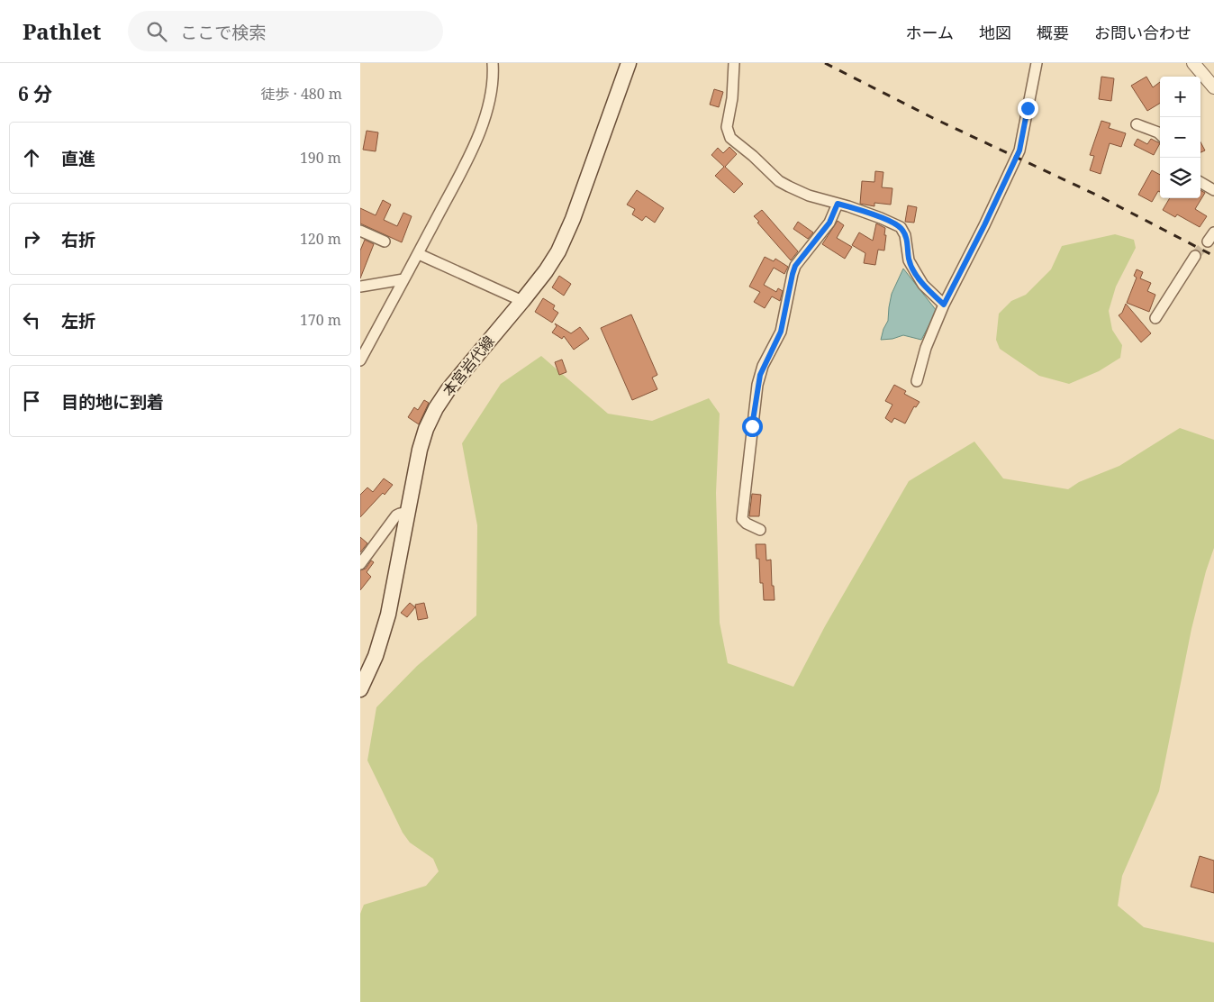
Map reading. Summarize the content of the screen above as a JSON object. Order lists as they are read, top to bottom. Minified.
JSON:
{"streets":{"main road":["本宮岩代線"]},"page":{"header":"Pathlet","search":"ここで検索","nav":["ホーム","地図","概要","お問い合わせ"],"heading":["6 分","徒歩 · 480 m"],"map_buttons":["+","−"],"list":[["直進","190 m"],["右折","120 m"],["左折","170 m"],"目的地に到着"]}}
